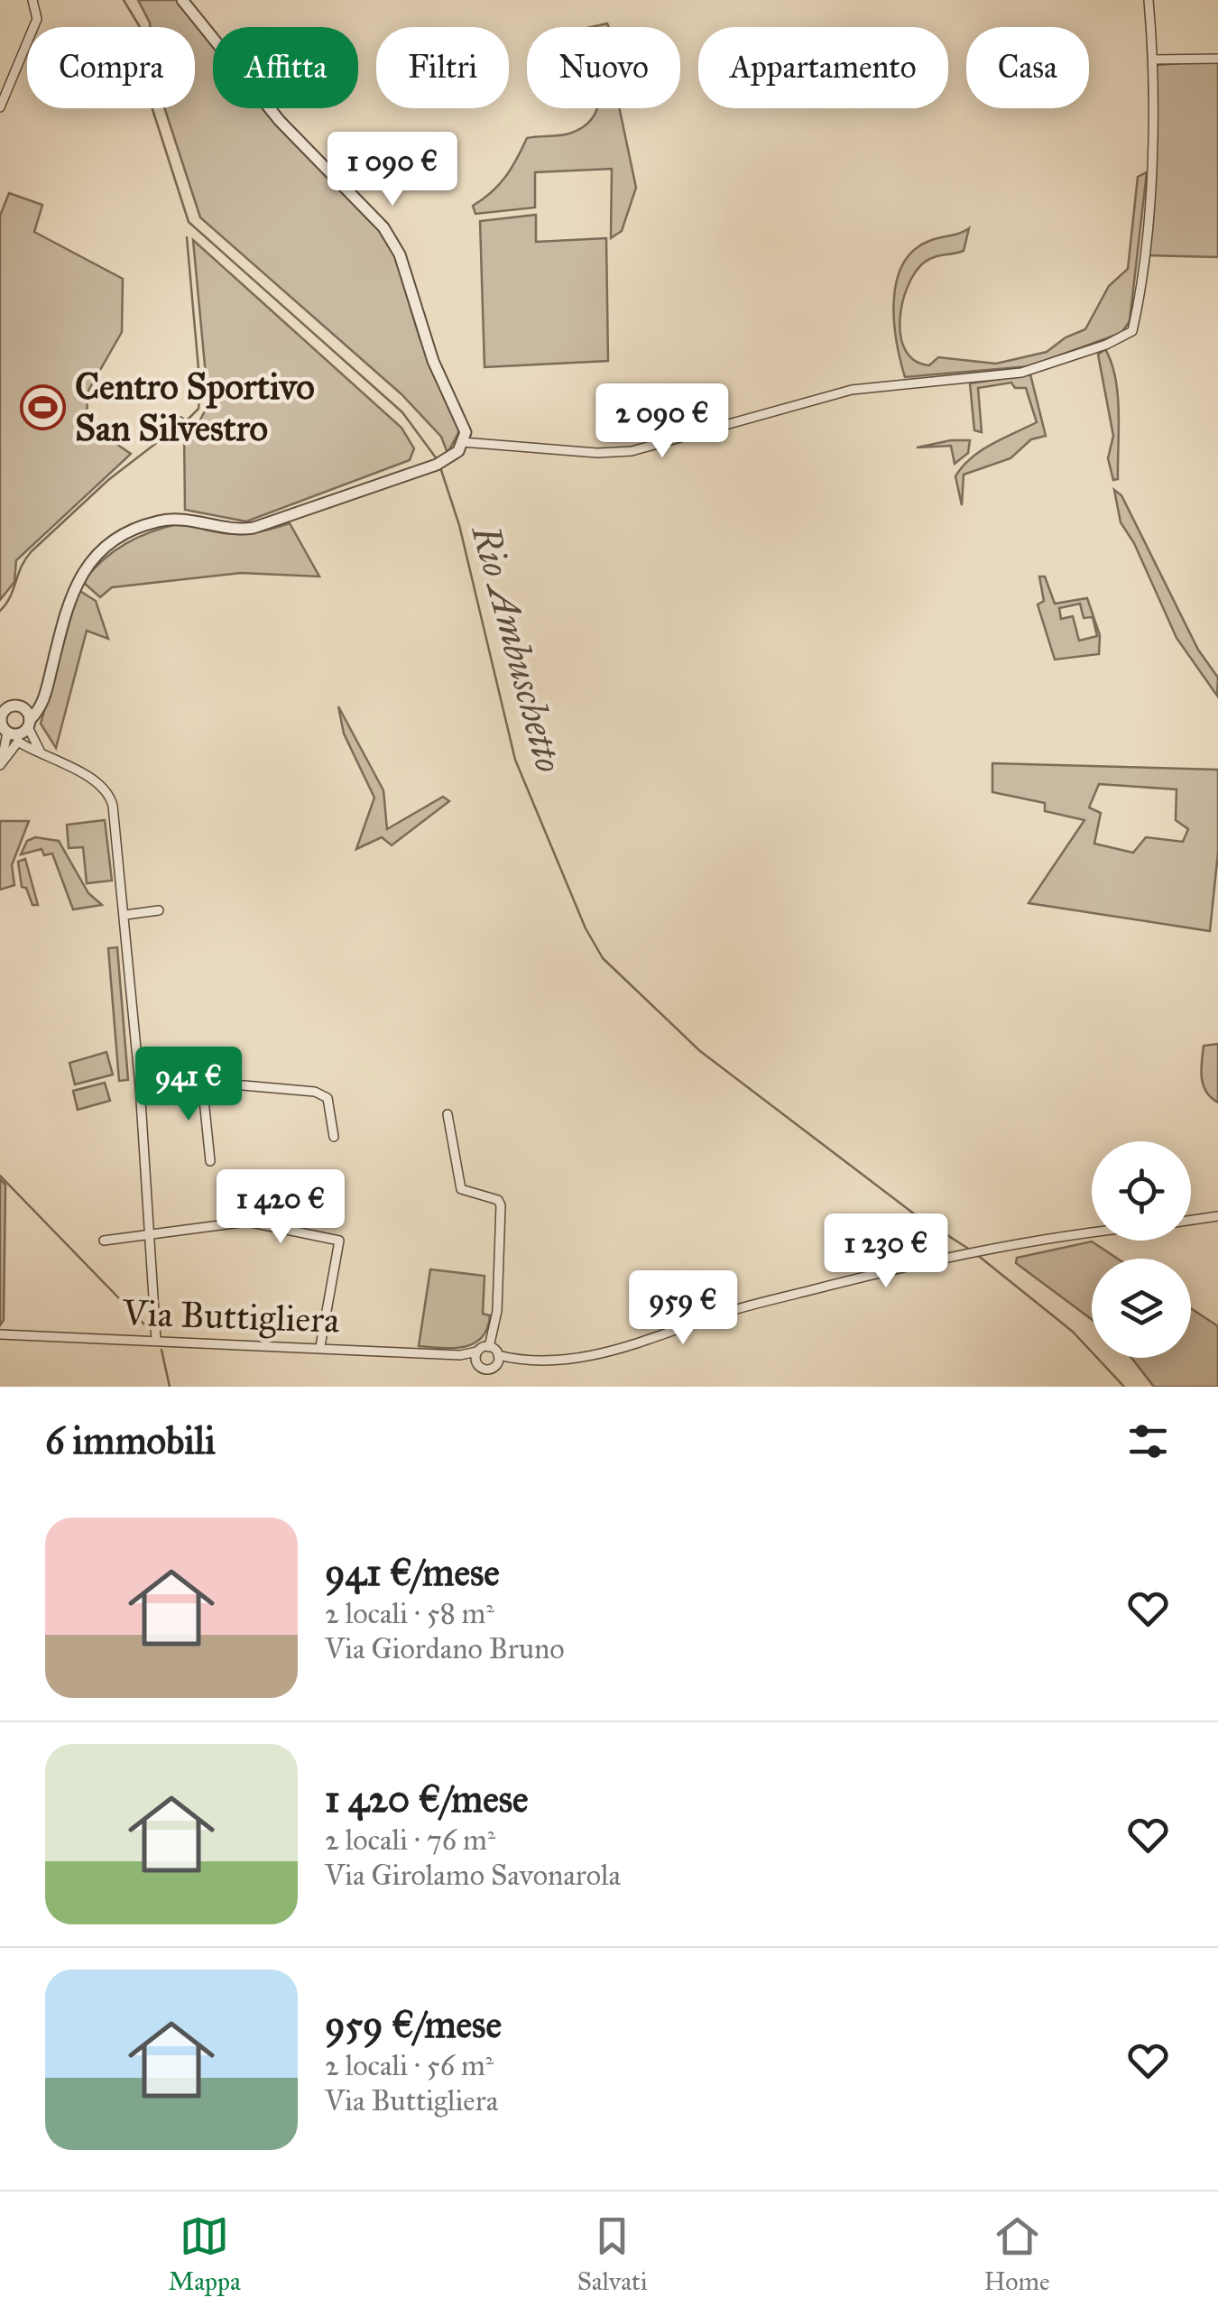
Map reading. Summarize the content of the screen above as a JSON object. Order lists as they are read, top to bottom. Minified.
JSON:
{"streets":{"street":["Via Buttigliera"]},"water":["Rio Ambuschetto"],"places":{"sports":["Centro Sportivo San Silvestro"]},"page":{"chip":["Compra","Affitta","Filtri","Nuovo","Appartamento","Casa"],"price":["1 090 €","2 090 €","941 €","1 420 €","1 230 €","959 €"],"heading":"6 immobili","list":[{"name":"941 €/mese","note":"2 locali · 58 m² · Via Giordano Bruno"},{"name":"1 420 €/mese","note":"2 locali · 76 m² · Via Girolamo Savonarola"},{"name":"959 €/mese","note":"2 locali · 56 m² · Via Buttigliera"}],"tabs":["Mappa","Salvati","Home"]}}
